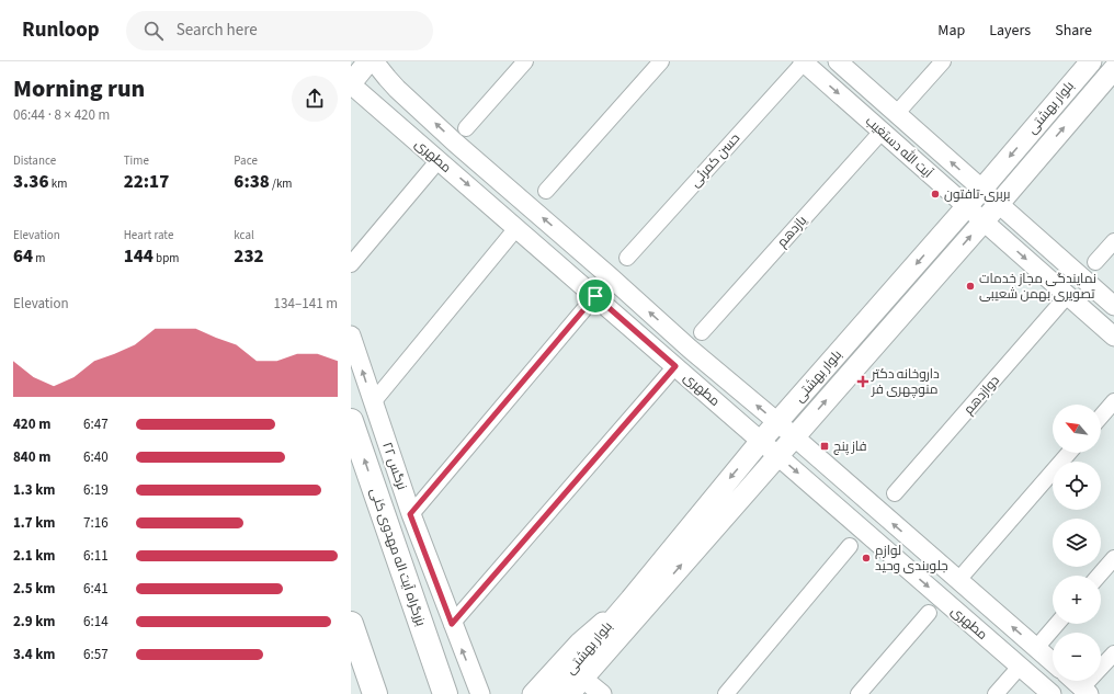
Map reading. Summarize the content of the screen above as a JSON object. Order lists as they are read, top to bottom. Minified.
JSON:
{"streets":{"main road":["بلوار بهشتی","بزرگراه آیت اله مهدوی کنی"],"street":["آیت الله دستغیب","مطهری","حسن کمرئی","یازدهم","دوازدهم","نرگس ۲۲"]},"crossings":[["بلوار بهشتی","آیت الله دستغیب"],["بلوار بهشتی","مطهری"],["آیت الله دستغیب","حسن کمرئی"],["آیت الله دستغیب","یازدهم"],["آیت الله دستغیب","دوازدهم"]],"one_way":["نرگس ۲۲","بزرگراه آیت اله مهدوی کنی"],"places":{"other":["بربری-تافتون","نمایندگی مجاز خدمات تصویری بهمن شعیبی","لوازم جلوبندی وحید"],"health":["داروخانه دکتر منوچهری فر"],"transit":["فاز پنج"]},"north":"top left","page":{"header":"Runloop","search":"Search here","nav":["Map","Layers","Share"],"heading":["Morning run","06:44 · 8 × 420 m"],"stats":[["Distance","3.36 km"],["Time","22:17"],["Pace","6:38 /km"],["Elevation","64 m"],["Heart rate","144 bpm"],["kcal","232"]],"chart":["Elevation","134–141 m"],"map_buttons":["+","−"],"list":[{"name":"420 m","note":"6:47"},{"name":"840 m","note":"6:40"},{"name":"1.3 km","note":"6:19"},{"name":"1.7 km","note":"7:16"},{"name":"2.1 km","note":"6:11"},{"name":"2.5 km","note":"6:41"},{"name":"2.9 km","note":"6:14"},{"name":"3.4 km","note":"6:57"}]}}
